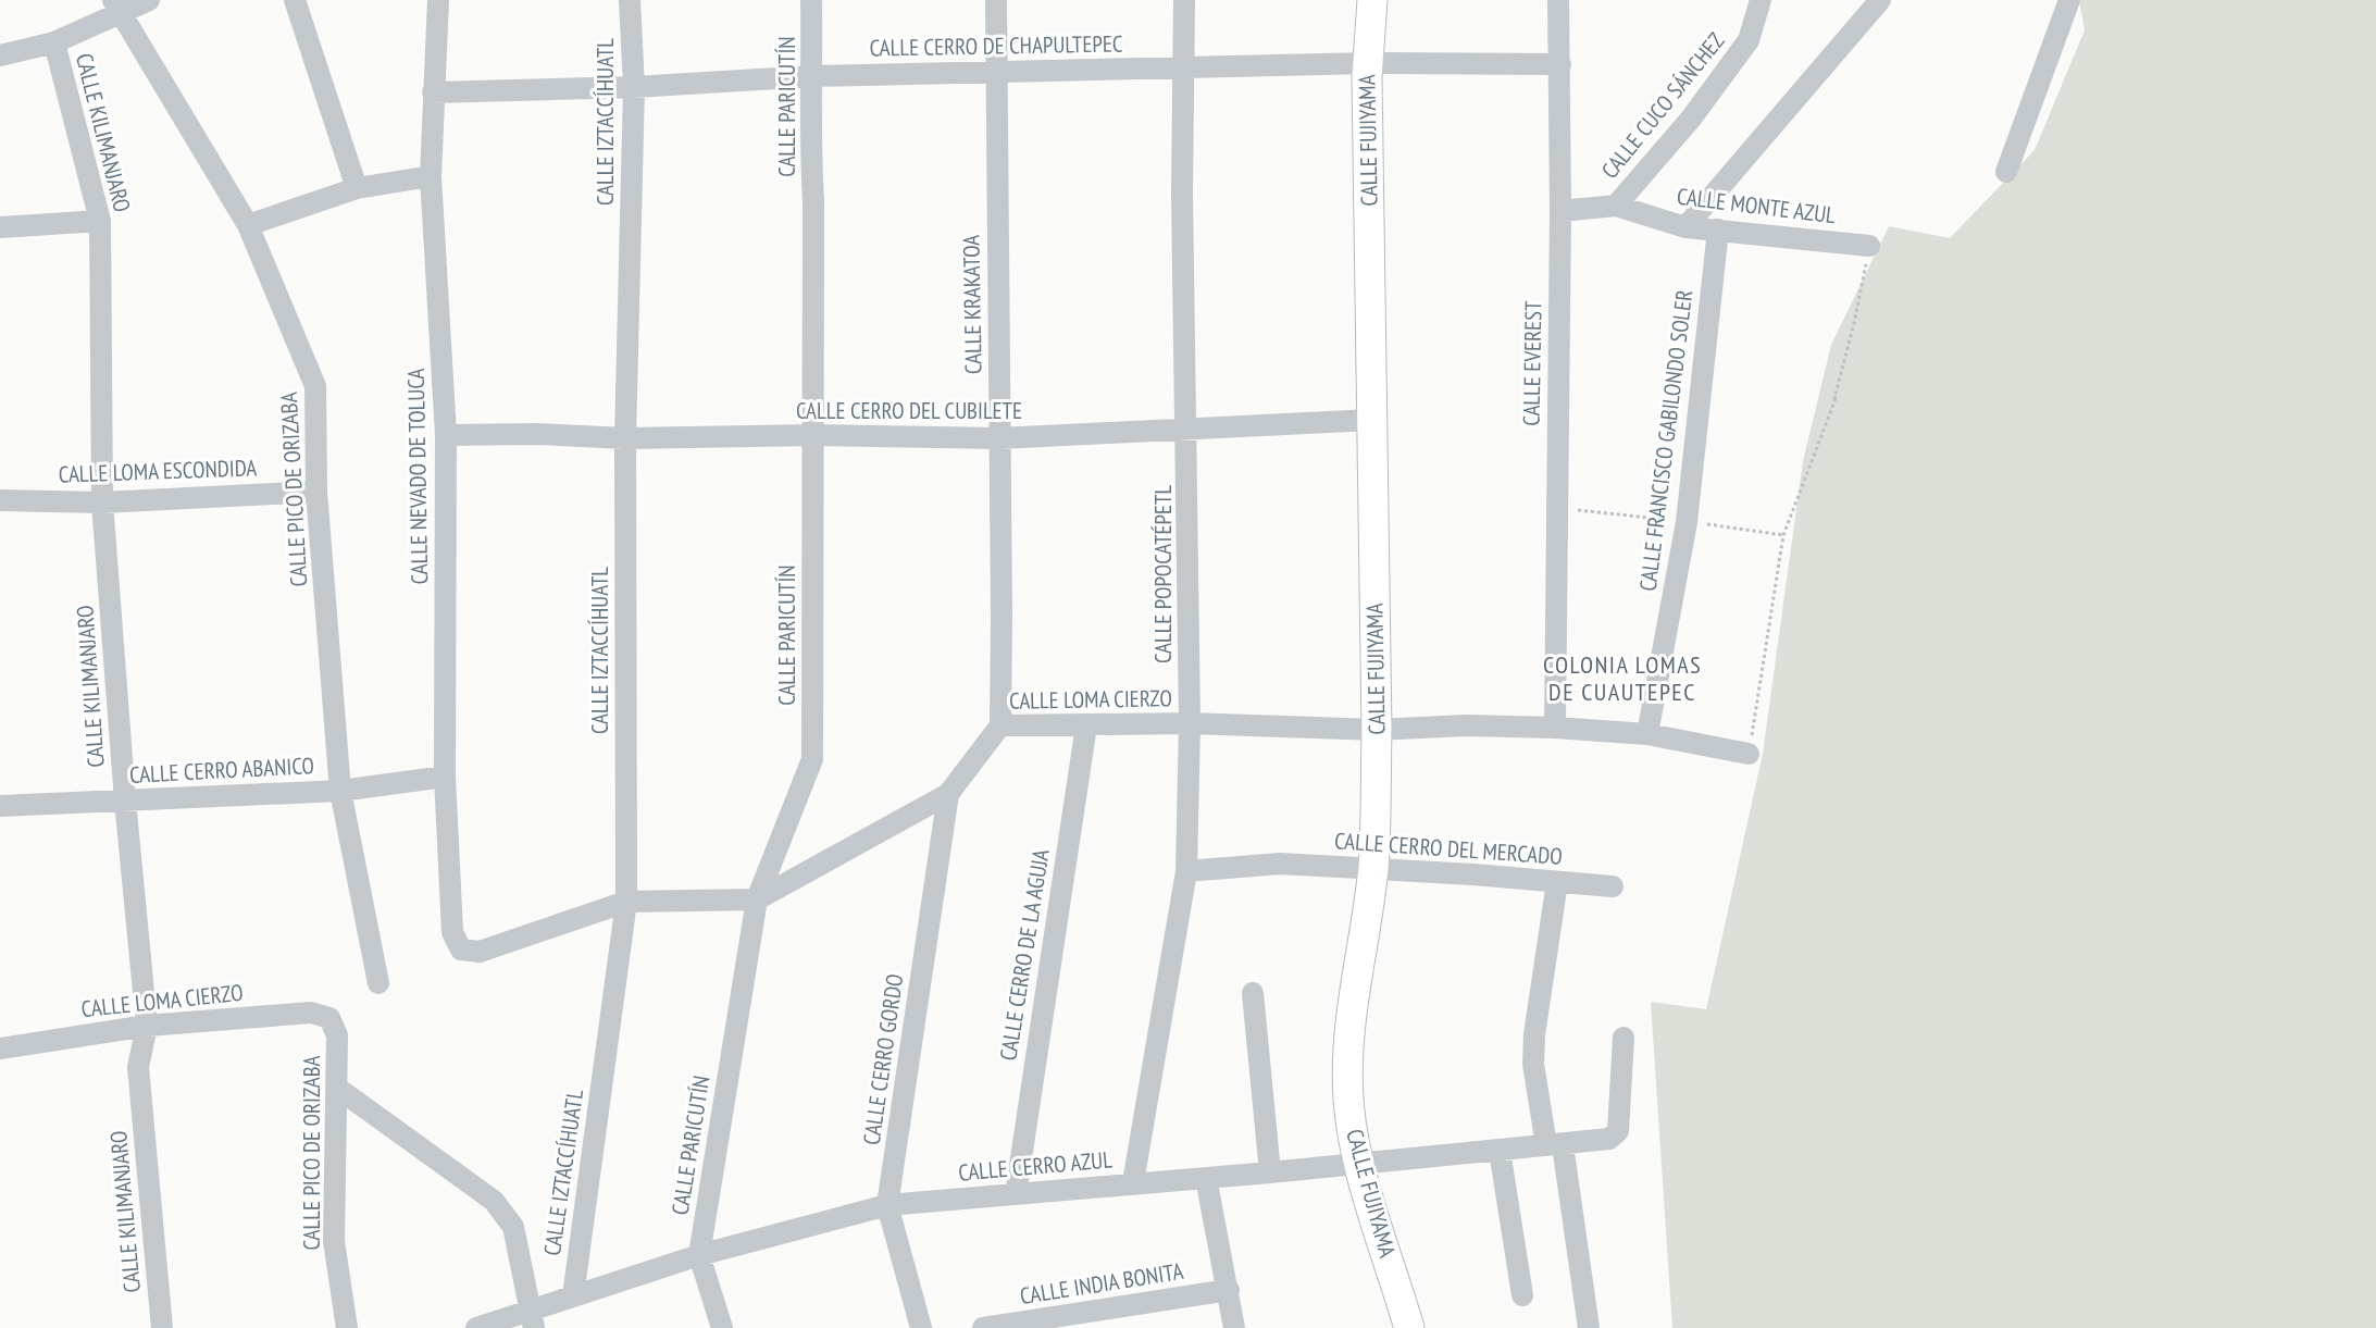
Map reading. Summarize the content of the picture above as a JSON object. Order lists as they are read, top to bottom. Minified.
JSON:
{"streets":{"street":["CALLE CERRO DE CHAPULTEPEC","CALLE CUCO SÁNCHEZ","CALLE PARICUTÍN","CALLE IZTACCÍHUATL","CALLE KILIMANJARO","CALLE FUJIYAMA","CALLE MONTE AZUL","CALLE KRAKATOA","CALLE EVEREST","CALLE CERRO DEL CUBILETE","CALLE FRANCISCO GABILONDO SOLER","CALLE LOMA ESCONDIDA","CALLE NEVADO DE TOLUCA","CALLE PICO DE ORIZABA","CALLE POPOCATÉPETL","CALLE LOMA CIERZO","CALLE CERRO ABANICO","CALLE CERRO DEL MERCADO","CALLE CERRO DE LA AGUJA","CALLE CERRO GORDO","CALLE CERRO AZUL","CALLE INDIA BONITA"]},"crossings":[["CALLE CERRO DE CHAPULTEPEC","CALLE PARICUTÍN"],["CALLE CERRO DE CHAPULTEPEC","CALLE IZTACCÍHUATL"],["CALLE CERRO DE CHAPULTEPEC","CALLE FUJIYAMA"],["CALLE CERRO DE CHAPULTEPEC","CALLE KRAKATOA"],["CALLE CERRO DE CHAPULTEPEC","CALLE EVEREST"],["CALLE CERRO DE CHAPULTEPEC","CALLE NEVADO DE TOLUCA"],["CALLE CERRO DE CHAPULTEPEC","CALLE POPOCATÉPETL"],["CALLE CUCO SÁNCHEZ","CALLE MONTE AZUL"],["CALLE PARICUTÍN","CALLE CERRO DEL CUBILETE"],["CALLE PARICUTÍN","CALLE LOMA CIERZO"],["CALLE PARICUTÍN","CALLE CERRO AZUL"],["CALLE IZTACCÍHUATL","CALLE CERRO DEL CUBILETE"],["CALLE IZTACCÍHUATL","CALLE LOMA CIERZO"],["CALLE IZTACCÍHUATL","CALLE CERRO AZUL"],["CALLE KILIMANJARO","CALLE LOMA ESCONDIDA"],["CALLE KILIMANJARO","CALLE LOMA CIERZO"],["CALLE KILIMANJARO","CALLE CERRO ABANICO"],["CALLE FUJIYAMA","CALLE CERRO DEL CUBILETE"],["CALLE FUJIYAMA","CALLE LOMA CIERZO"],["CALLE FUJIYAMA","CALLE CERRO DEL MERCADO"],["CALLE FUJIYAMA","CALLE CERRO AZUL"],["CALLE MONTE AZUL","CALLE EVEREST"],["CALLE MONTE AZUL","CALLE FRANCISCO GABILONDO SOLER"],["CALLE KRAKATOA","CALLE CERRO DEL CUBILETE"],["CALLE KRAKATOA","CALLE LOMA CIERZO"],["CALLE EVEREST","CALLE LOMA CIERZO"],["CALLE CERRO DEL CUBILETE","CALLE NEVADO DE TOLUCA"],["CALLE CERRO DEL CUBILETE","CALLE POPOCATÉPETL"],["CALLE FRANCISCO GABILONDO SOLER","CALLE LOMA CIERZO"],["CALLE LOMA ESCONDIDA","CALLE PICO DE ORIZABA"],["CALLE NEVADO DE TOLUCA","CALLE LOMA CIERZO"],["CALLE NEVADO DE TOLUCA","CALLE CERRO ABANICO"],["CALLE PICO DE ORIZABA","CALLE LOMA CIERZO"],["CALLE PICO DE ORIZABA","CALLE CERRO ABANICO"],["CALLE POPOCATÉPETL","CALLE LOMA CIERZO"],["CALLE POPOCATÉPETL","CALLE CERRO DEL MERCADO"],["CALLE POPOCATÉPETL","CALLE CERRO AZUL"],["CALLE LOMA CIERZO","CALLE CERRO DE LA AGUJA"],["CALLE LOMA CIERZO","CALLE CERRO GORDO"],["CALLE CERRO DE LA AGUJA","CALLE CERRO AZUL"],["CALLE CERRO GORDO","CALLE CERRO AZUL"]],"districts":["COLONIA LOMAS DE CUAUTEPEC"]}
